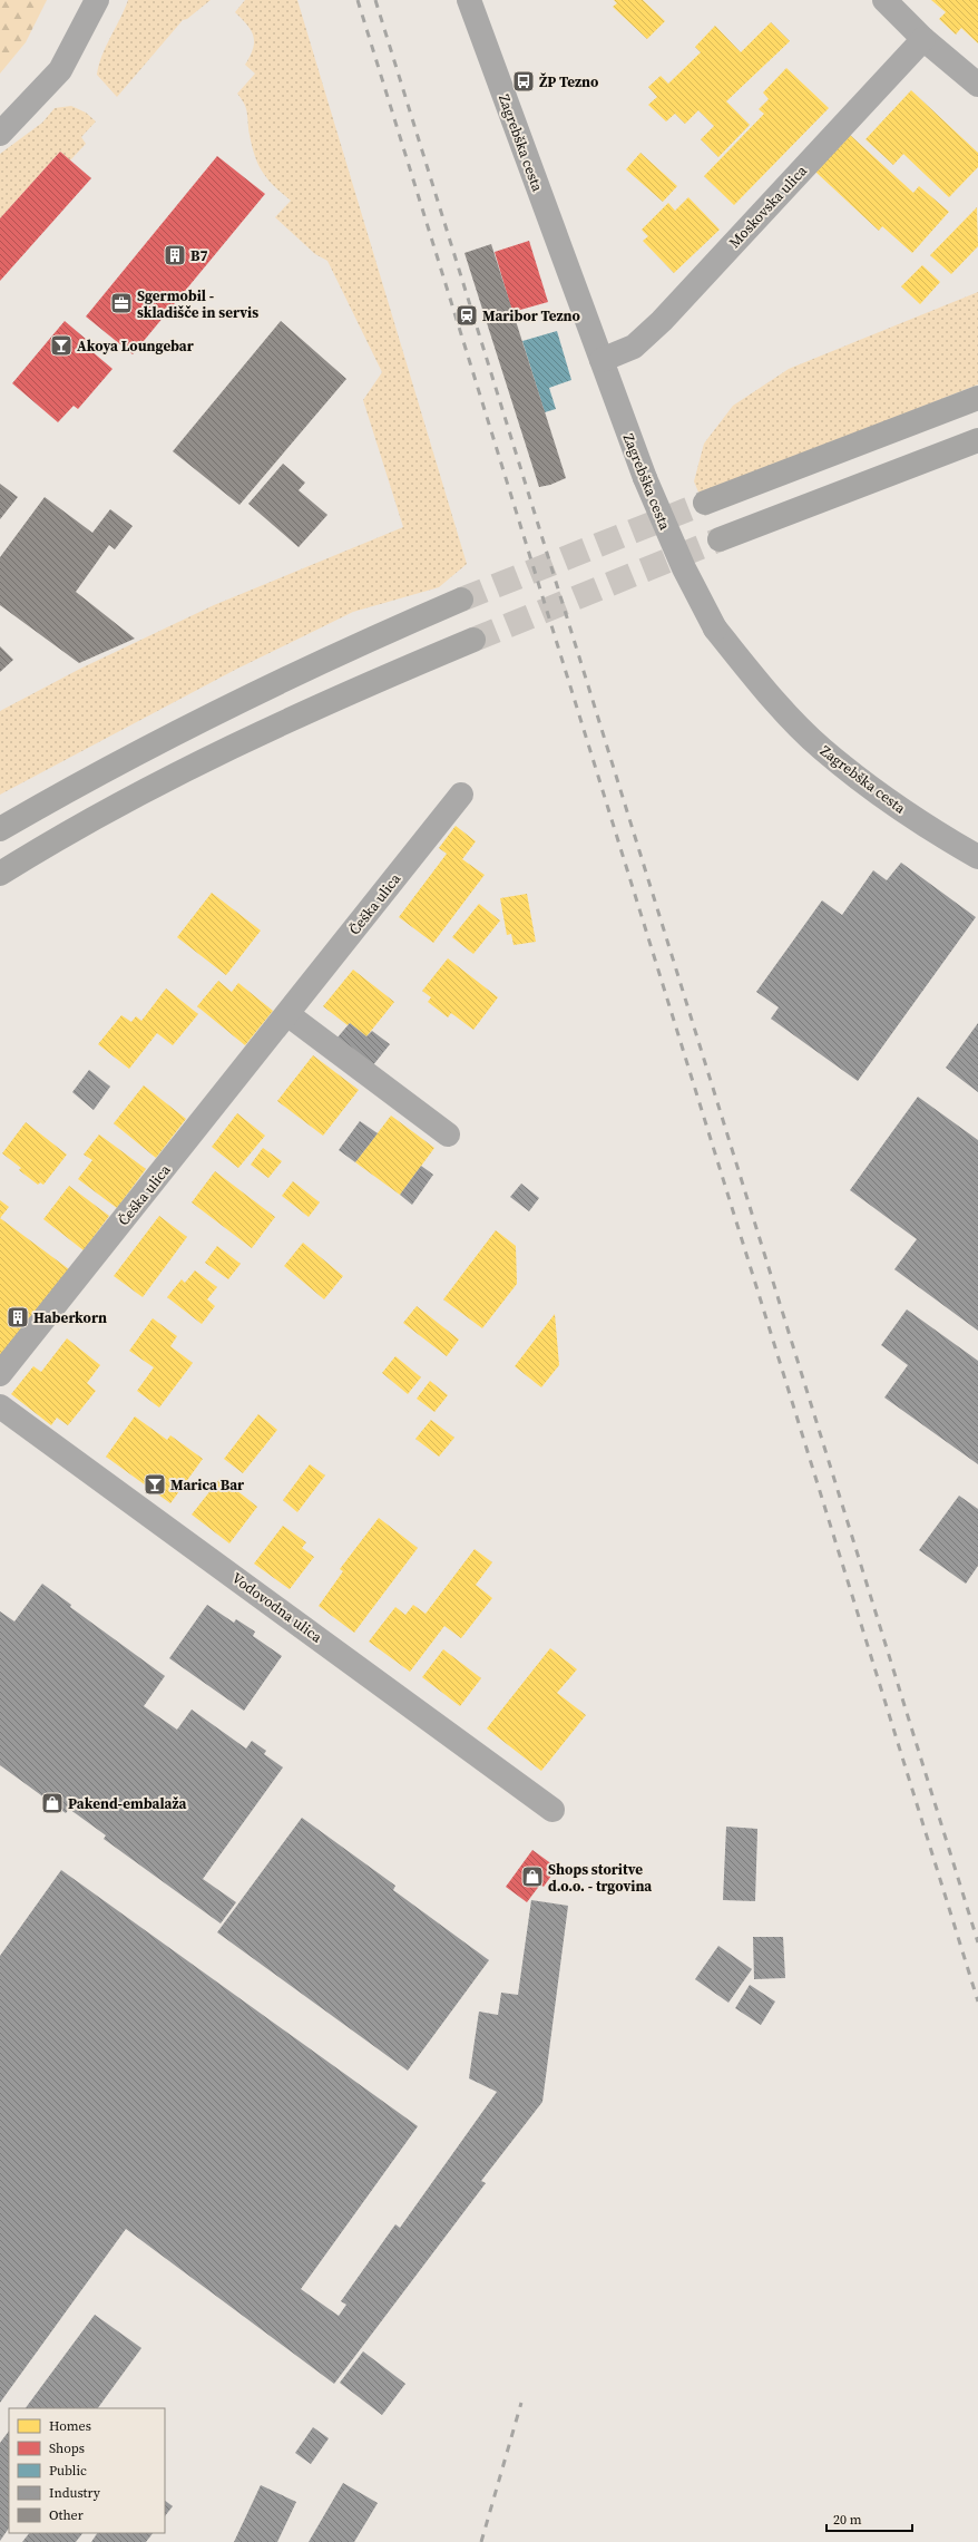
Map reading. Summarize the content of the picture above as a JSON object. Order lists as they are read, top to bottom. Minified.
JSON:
{"streets":{"street":["Zagrebška cesta","Moskovska ulica","Češka ulica","Vodovodna ulica"]},"crossings":[["Zagrebška cesta","Moskovska ulica"]],"places":{"bus stop":["ŽP Tezno"],"building":["B7","Haberkorn"],"office":["Sgermobil - skladišče in servis"],"station":["Maribor Tezno"],"bar":["Akoya Loungebar","Marica Bar"],"shop":["Pakend-embalaža","Shops storitve d.o.o. - trgovina"]},"legend":["Homes","Shops","Public","Industry","Other"],"scale_bar":"20 m"}
